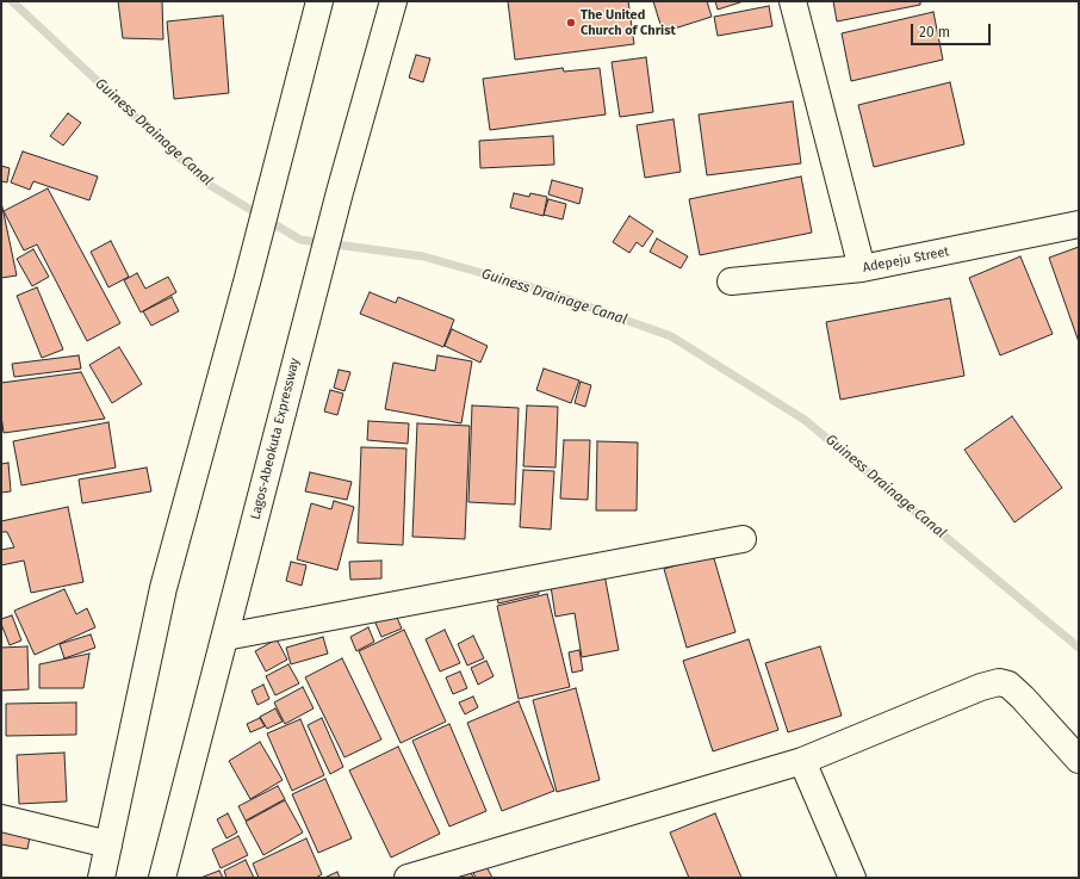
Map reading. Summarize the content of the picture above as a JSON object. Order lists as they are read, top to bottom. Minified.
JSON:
{"streets":{"main road":["Adepeju Street","Lagos-Abeokuta Expressway"]},"water":["Guiness Drainage Canal"],"places":["The United Church of Christ"],"scale_bar":"20 m"}
